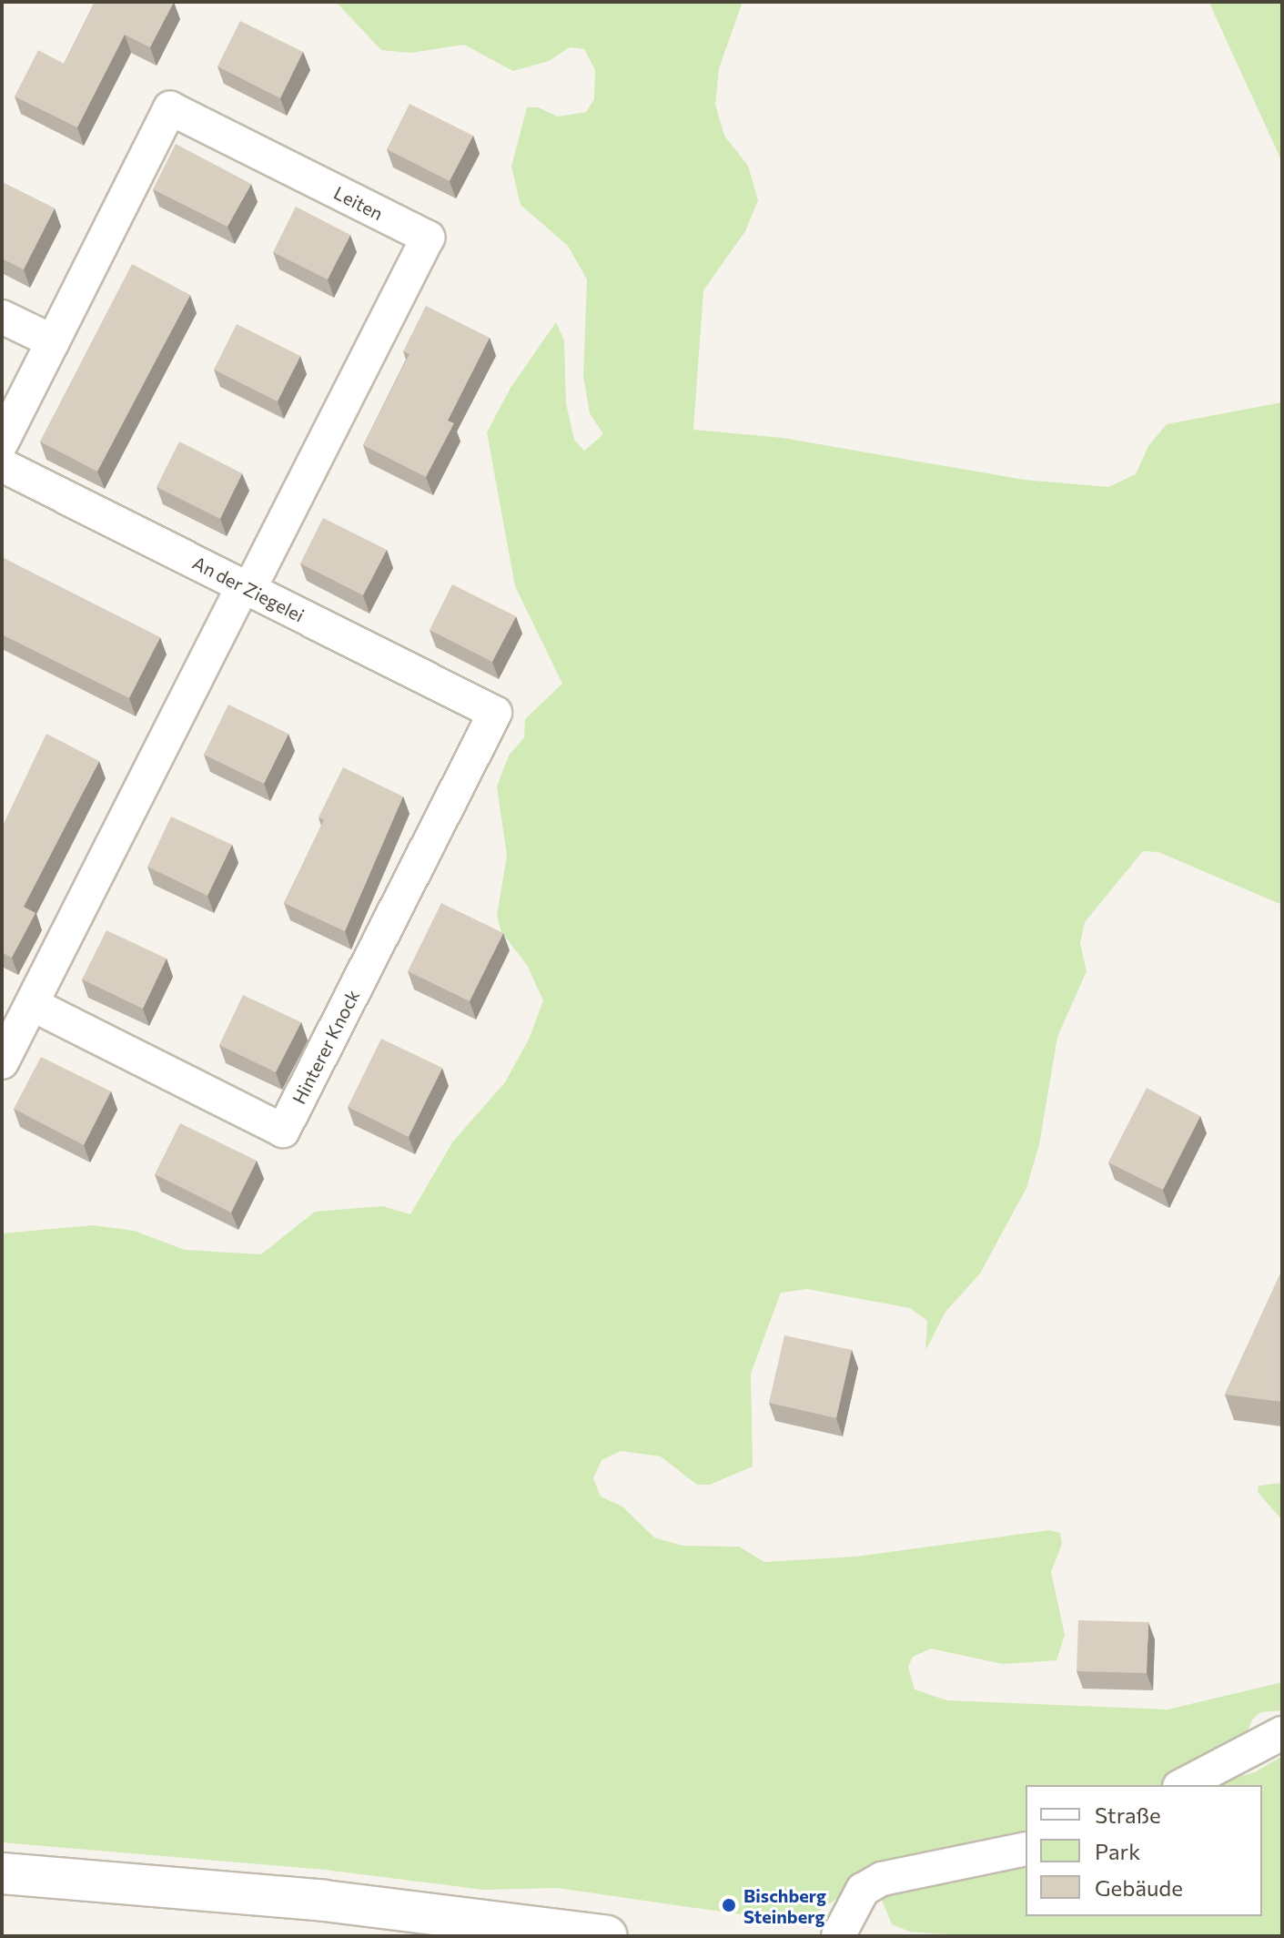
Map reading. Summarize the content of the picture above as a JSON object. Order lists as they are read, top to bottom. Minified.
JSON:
{"streets":{"street":["Leiten","An der Ziegelei","Hinterer Knock"]},"crossings":[["Leiten","An der Ziegelei"],["An der Ziegelei","Hinterer Knock"]],"places":["Bischberg Steinberg"],"legend":["Straße","Park","Gebäude"]}
